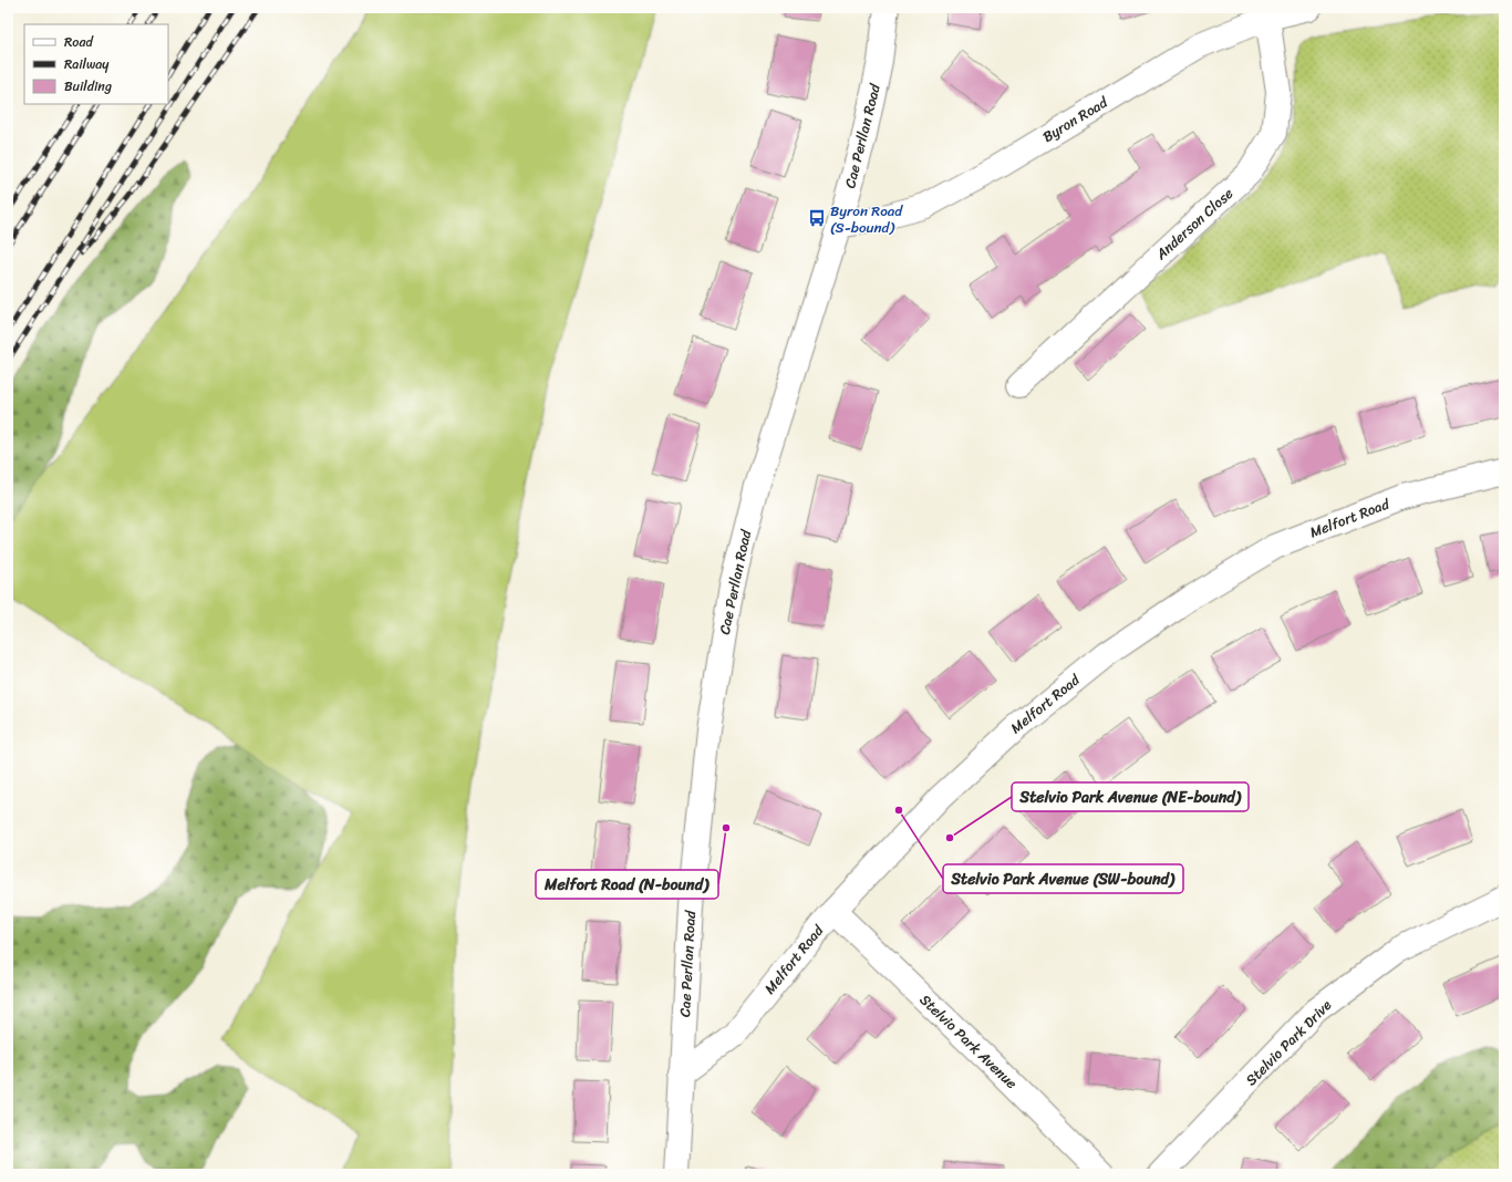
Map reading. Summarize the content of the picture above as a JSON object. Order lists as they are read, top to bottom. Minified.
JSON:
{"streets":{"street":["Byron Road","Cae Perllan Road","Anderson Close","Melfort Road","Stelvio Park Avenue","Stelvio Park Drive"]},"crossings":[["Byron Road","Cae Perllan Road"],["Byron Road","Anderson Close"],["Cae Perllan Road","Melfort Road"],["Melfort Road","Stelvio Park Avenue"]],"places":{"bus stop":["Byron Road (S-bound)"],"other":["Stelvio Park Avenue (SW-bound)","Melfort Road (N-bound)","Stelvio Park Avenue (NE-bound)"]},"legend":["Road","Railway","Building"]}
